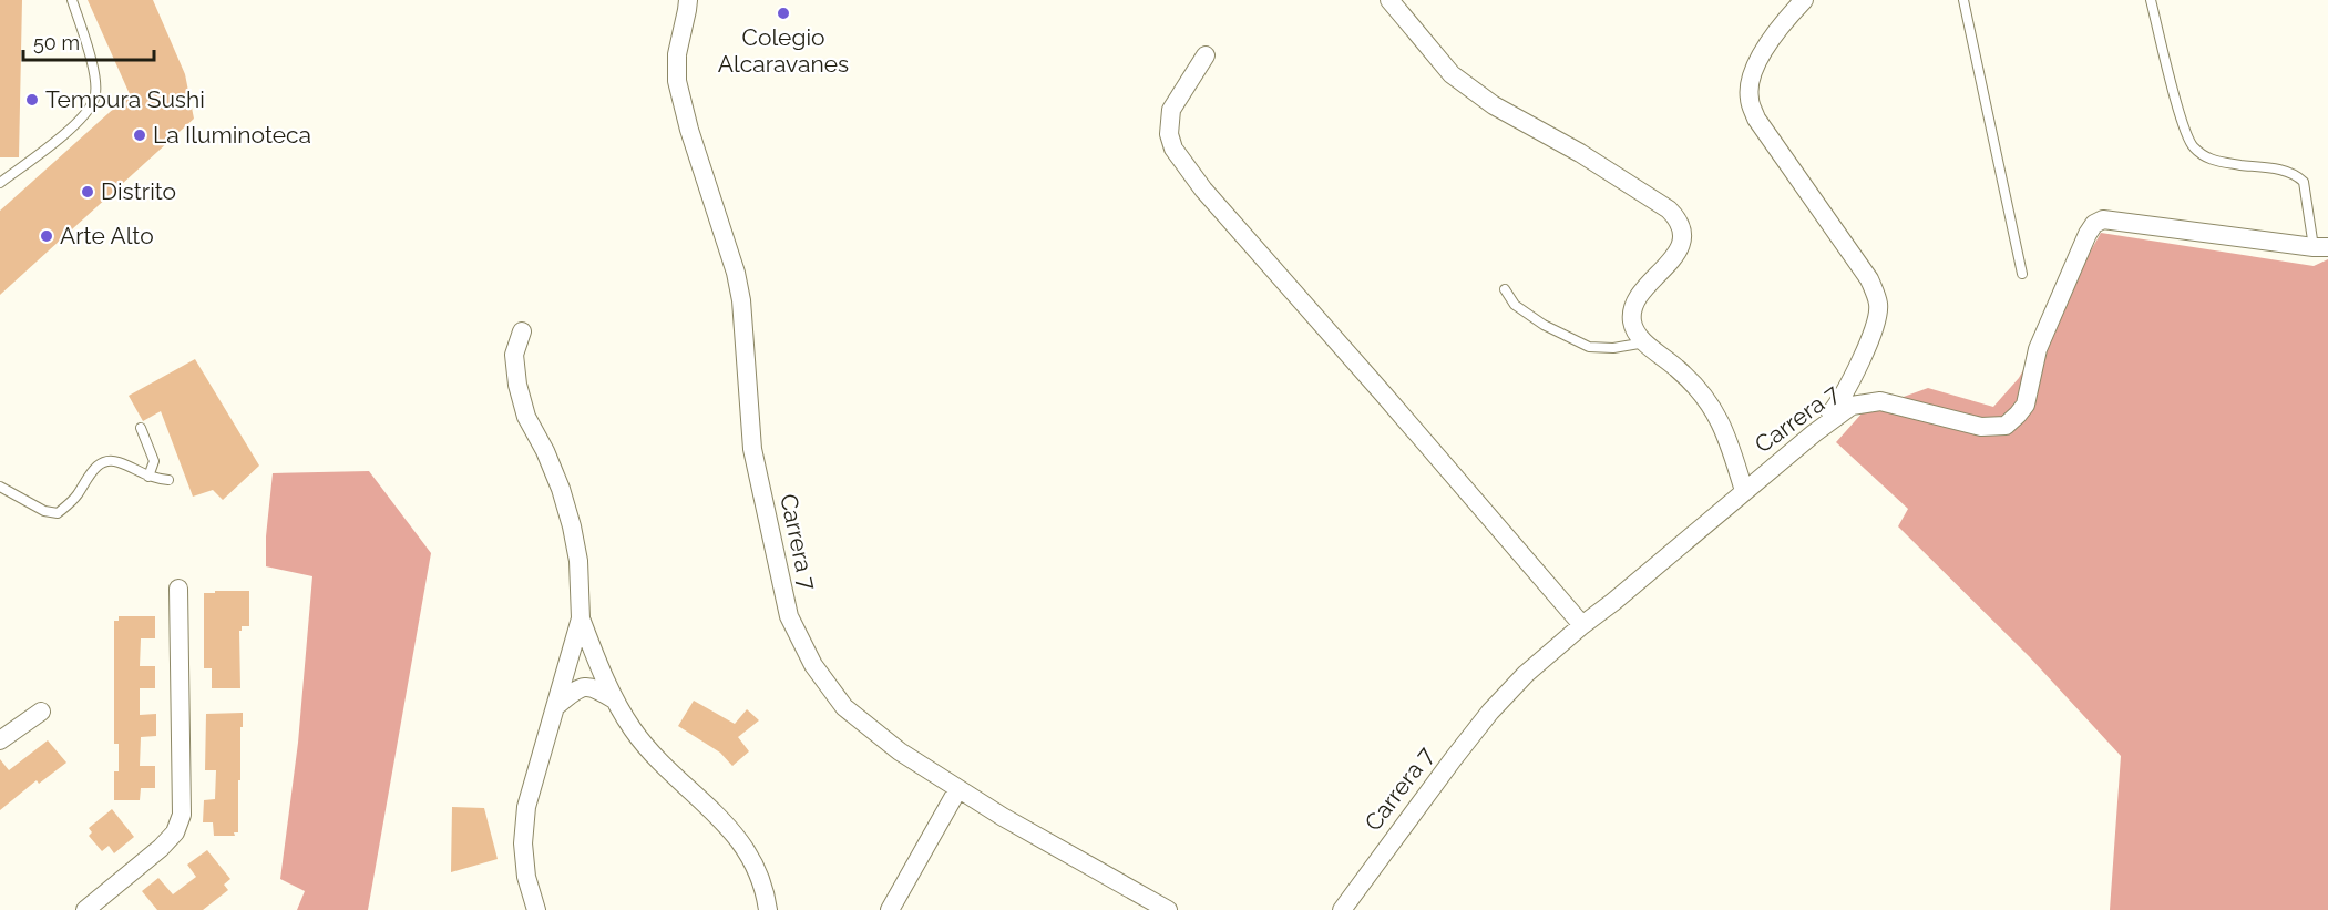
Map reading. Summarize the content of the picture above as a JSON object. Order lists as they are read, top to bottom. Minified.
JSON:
{"streets":{"street":["Carrera 7"]},"places":["Colegio Alcaravanes","Tempura Sushi","La Iluminoteca","Distrito","Arte Alto"],"scale_bar":"50 m"}
